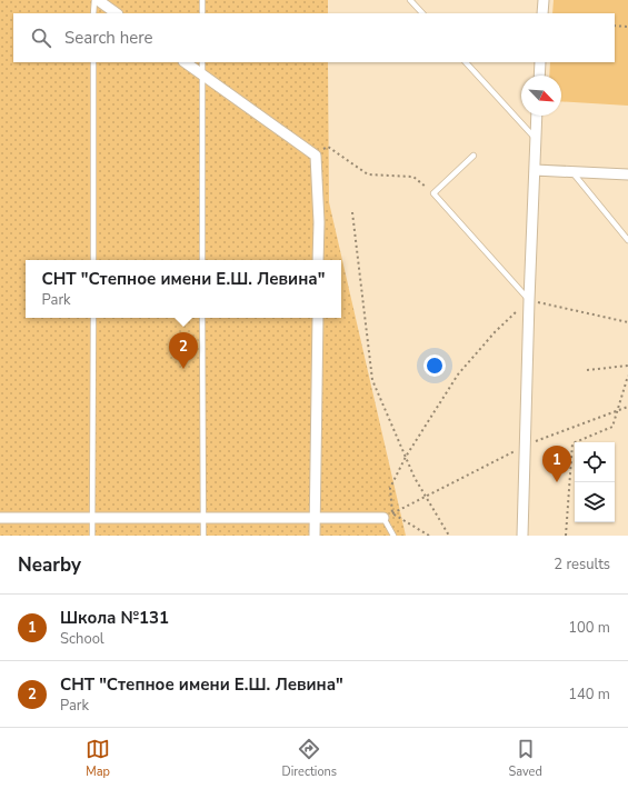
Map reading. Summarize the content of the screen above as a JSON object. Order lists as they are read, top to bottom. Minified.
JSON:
{"north":"bottom right","page":{"search":"Search here","popup":["СНТ \"Степное имени Е.Ш. Левина\"","Park"],"pins":["2","1"],"heading":["Nearby","2 results"],"list":[{"mark":"1","name":"Школа №131","note":"School","value":"100 m"},{"mark":"2","name":"СНТ \"Степное имени Е.Ш. Левина\"","note":"Park","value":"140 m"}],"nav":["Map","Directions","Saved"]}}
